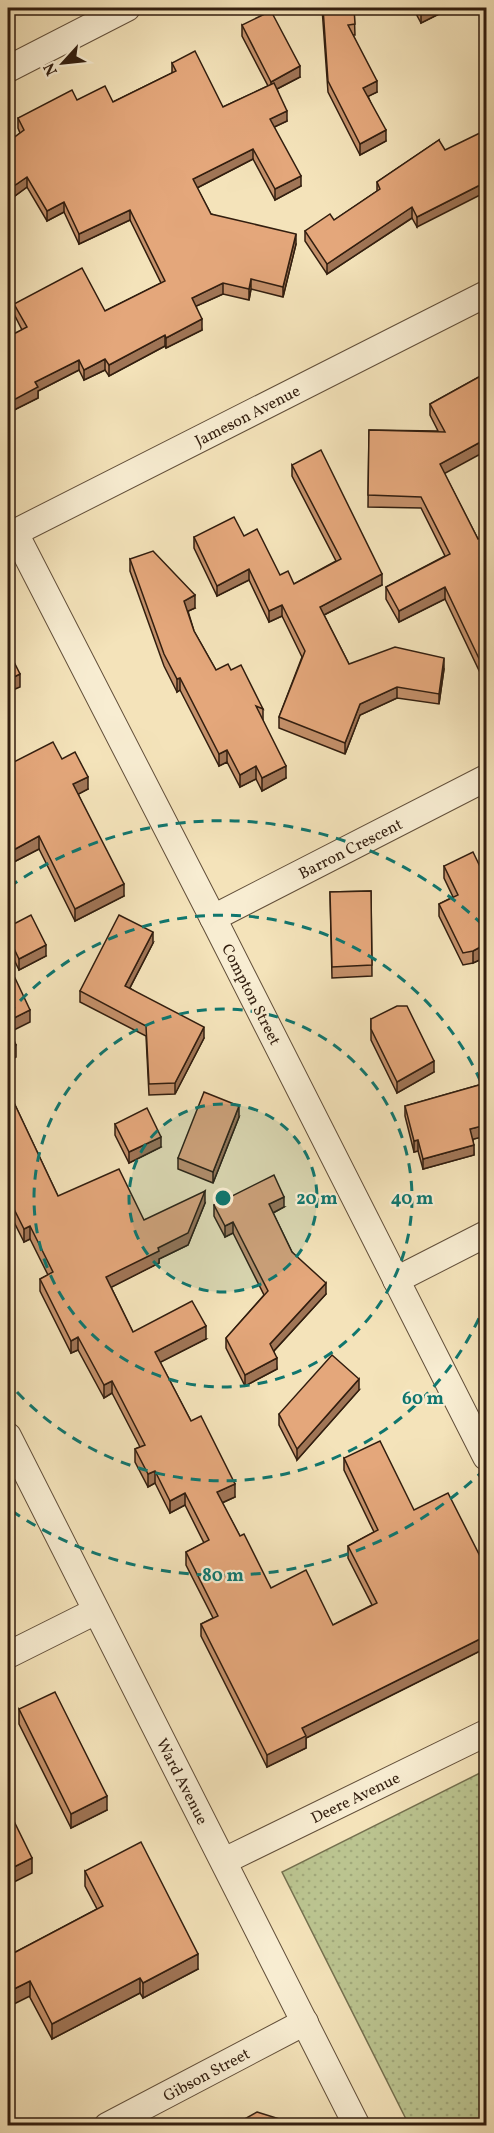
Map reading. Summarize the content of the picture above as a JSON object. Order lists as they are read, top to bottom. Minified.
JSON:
{"streets":{"street":["Jameson Avenue","Barron Crescent","Compton Street","Ward Avenue","Deere Avenue","Gibson Street"]},"crossings":[["Jameson Avenue","Compton Street"],["Barron Crescent","Compton Street"],["Ward Avenue","Deere Avenue"],["Ward Avenue","Gibson Street"]],"north":"bottom left","rings":["20 m","40 m","60 m","80 m"]}
